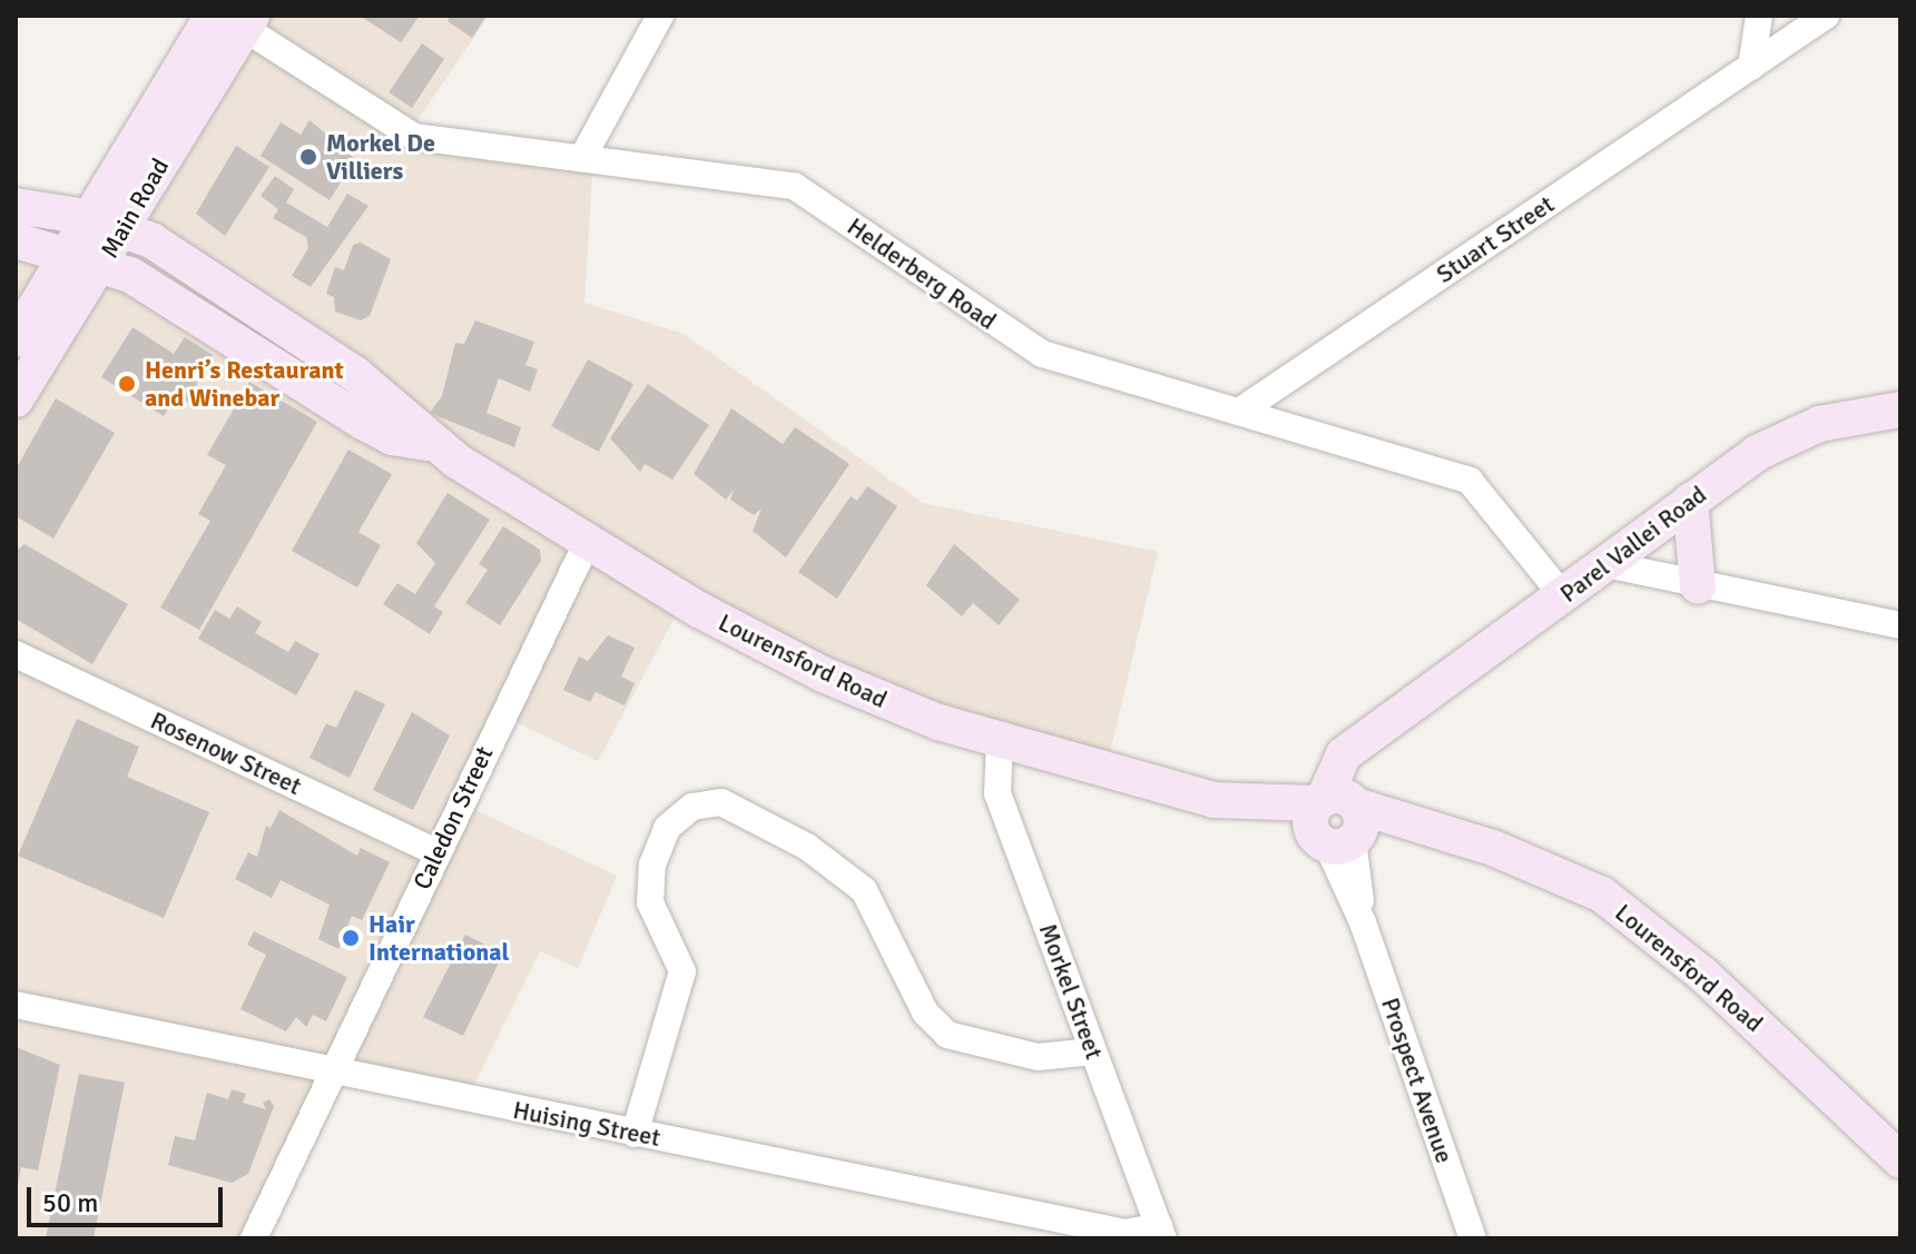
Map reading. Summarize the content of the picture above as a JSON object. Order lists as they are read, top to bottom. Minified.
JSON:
{"streets":{"street":["Main Road","Stuart Street","Helderberg Road","Parel Vallei Road","Lourensford Road","Rosenow Street","Caledon Street","Morkel Street","Prospect Avenue","Huising Street"]},"crossings":[["Main Road","Helderberg Road"],["Main Road","Lourensford Road"],["Stuart Street","Helderberg Road"],["Helderberg Road","Parel Vallei Road"],["Parel Vallei Road","Lourensford Road"],["Parel Vallei Road","Prospect Avenue"],["Lourensford Road","Caledon Street"],["Lourensford Road","Morkel Street"],["Lourensford Road","Prospect Avenue"],["Rosenow Street","Caledon Street"],["Caledon Street","Huising Street"],["Morkel Street","Huising Street"]],"places":["Morkel De Villiers","Henri’s Restaurant and Winebar","Hair International"],"scale_bar":"50 m"}
